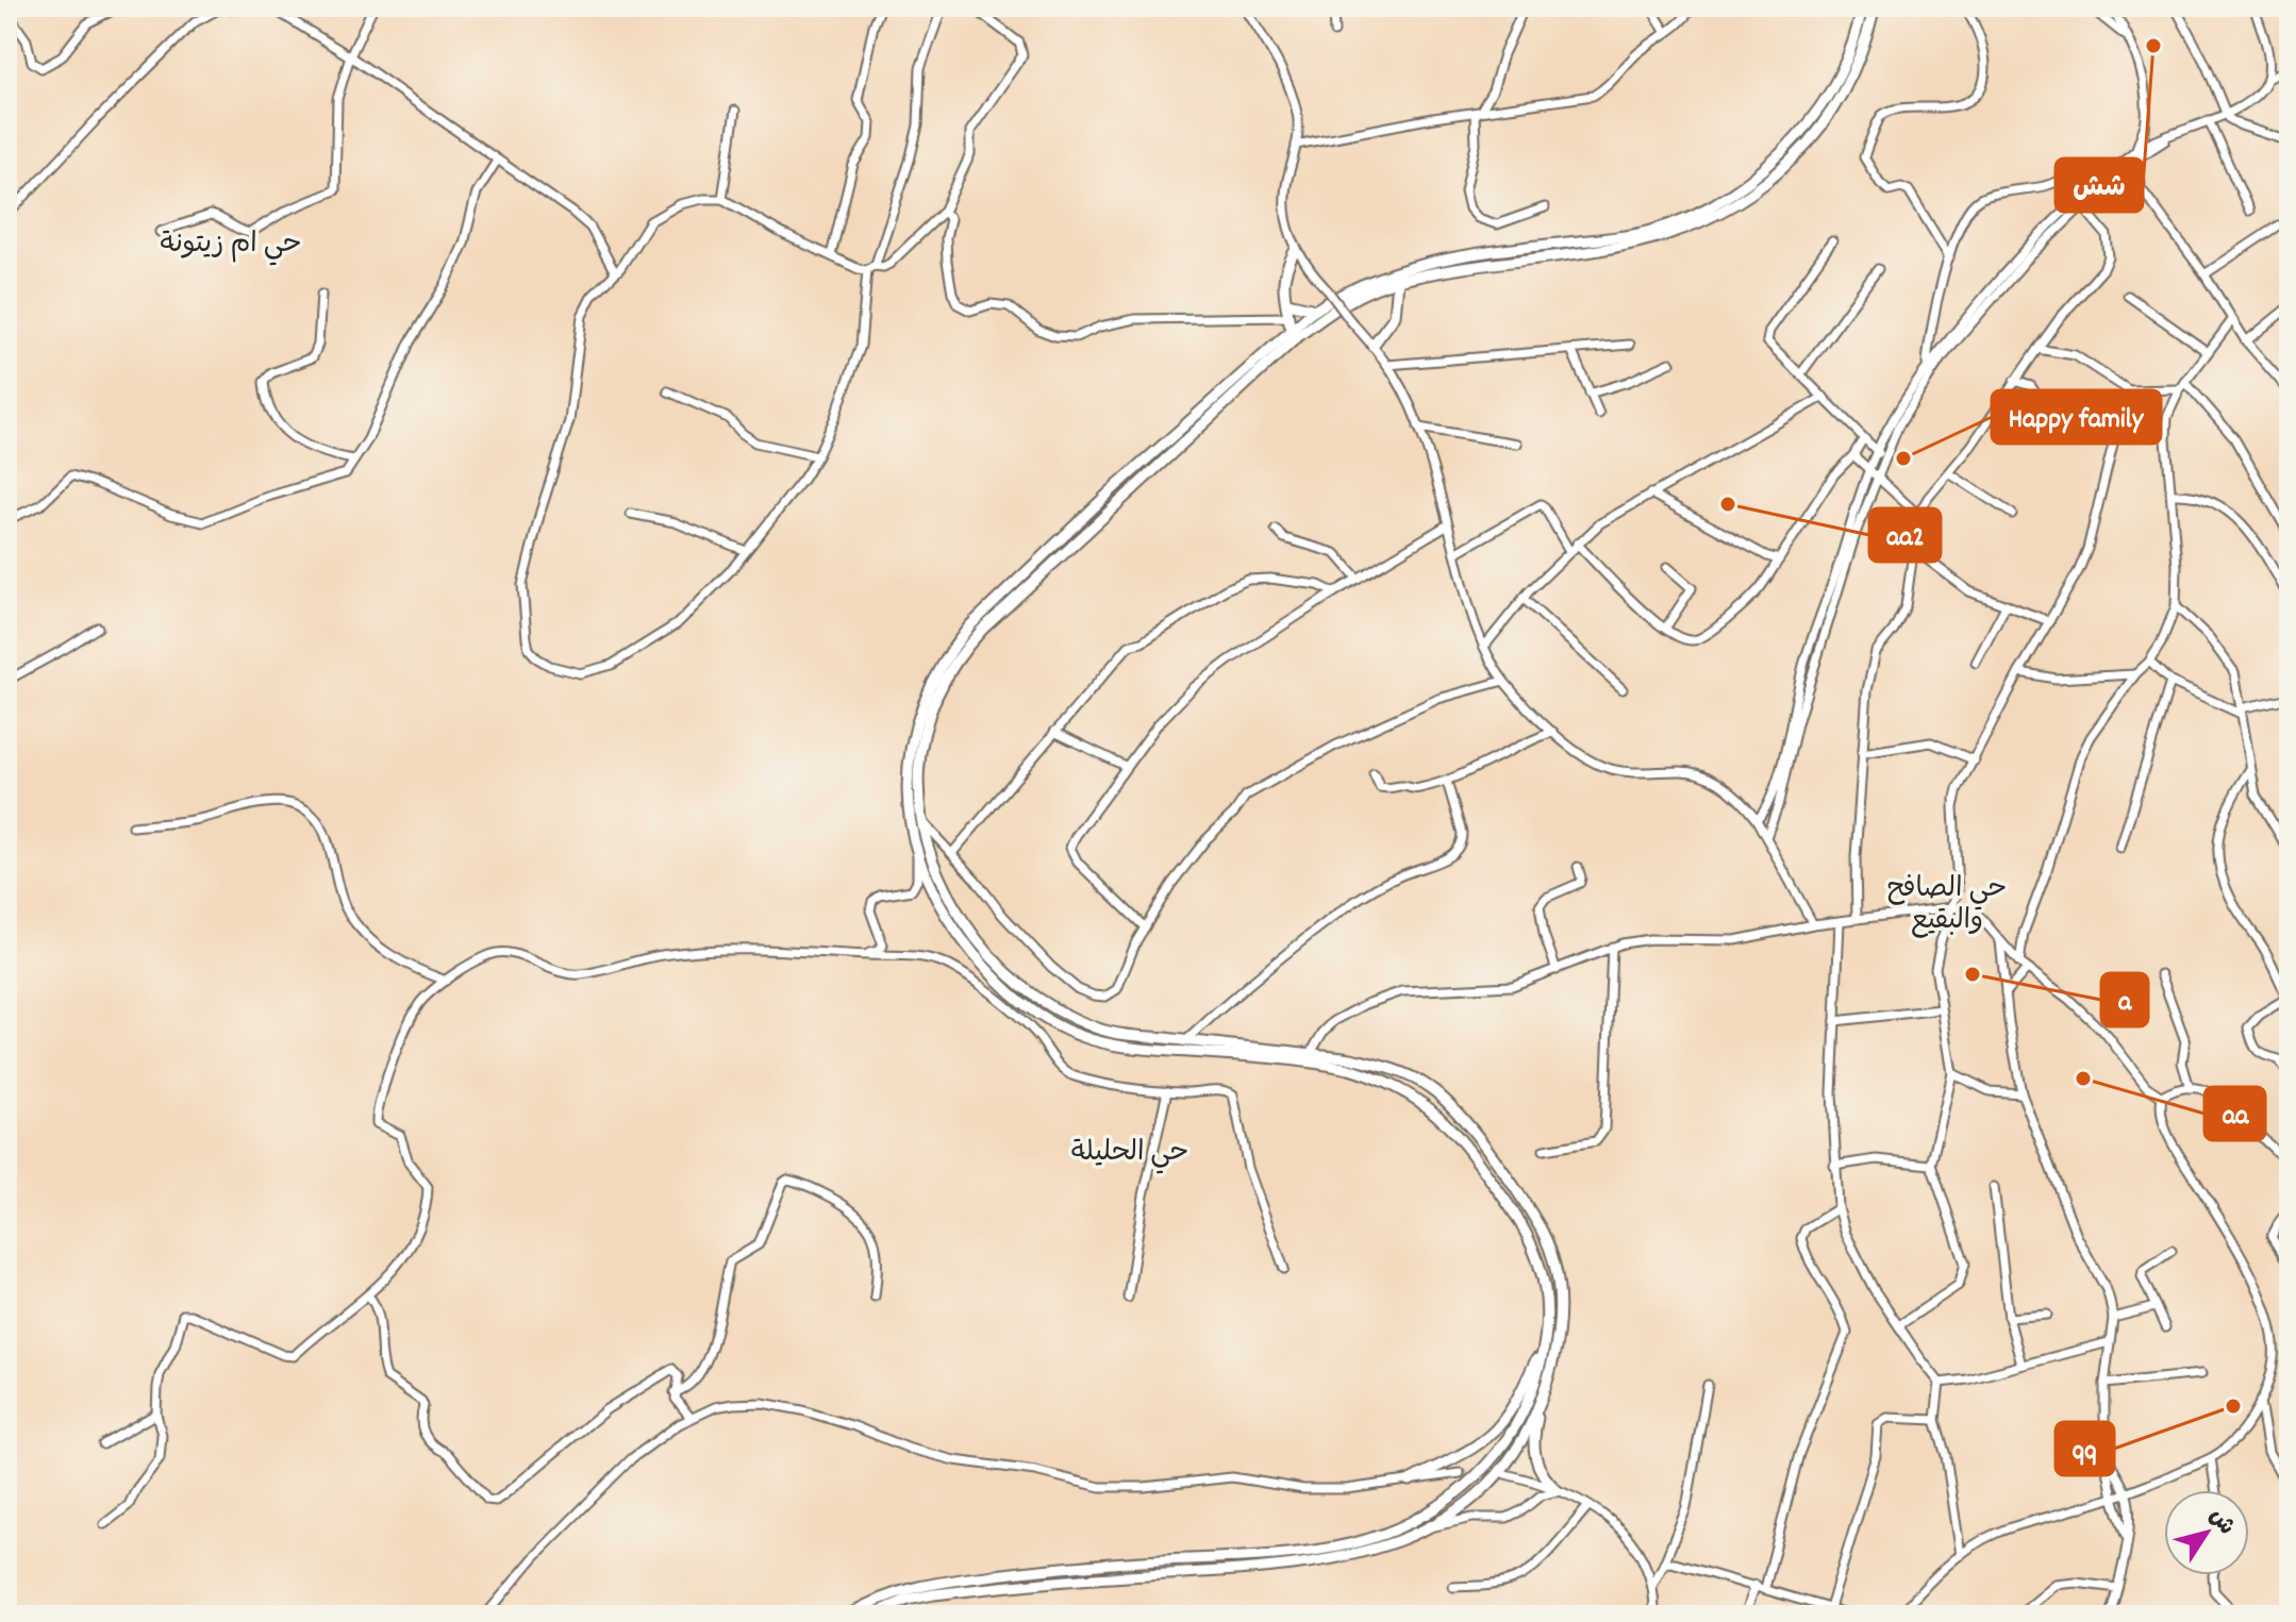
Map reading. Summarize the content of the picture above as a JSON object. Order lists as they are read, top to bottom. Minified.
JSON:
{"districts":["حي ام زيتونة","حي الصافح والبقيع","حي الحليلة"],"places":["شش","Happy family","aa2","a","aa","qq"],"north":"top right"}
